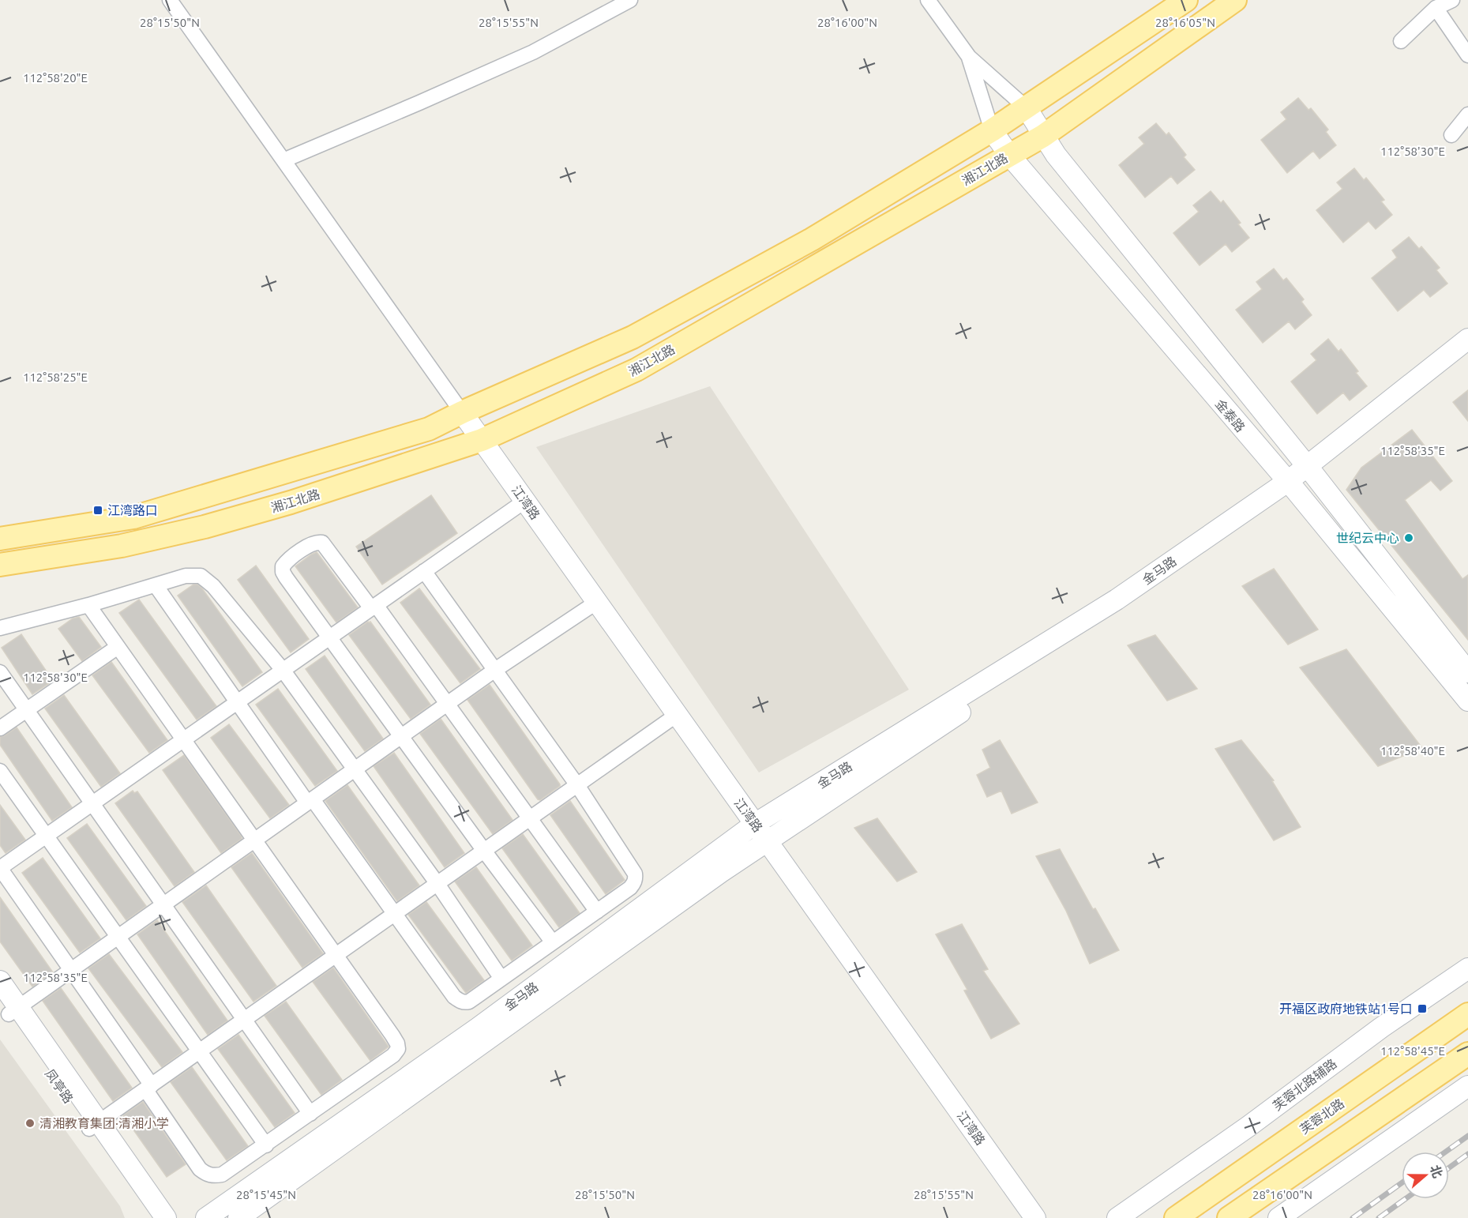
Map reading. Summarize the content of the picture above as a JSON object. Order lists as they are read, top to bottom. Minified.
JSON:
{"streets":{"main road":["湘江北路","芙蓉北路"],"street":["金泰路","江湾路","金马路","芙蓉北路辅路","凤亭路"]},"crossings":[["湘江北路","金泰路"],["湘江北路","江湾路"],["金泰路","金马路"],["江湾路","金马路"]],"places":{"transit":["江湾路口","开福区政府地铁站1号口"],"other":["世纪云中心","清湘教育集团·清湘小学"]},"north":"right","coordinates":["28°15'50\"N","28°15'55\"N","28°16'00\"N","28°16'05\"N","112°58'20\"E","112°58'30\"E","112°58'25\"E","112°58'35\"E","112°58'40\"E","112°58'45\"E","28°15'45\"N"]}
